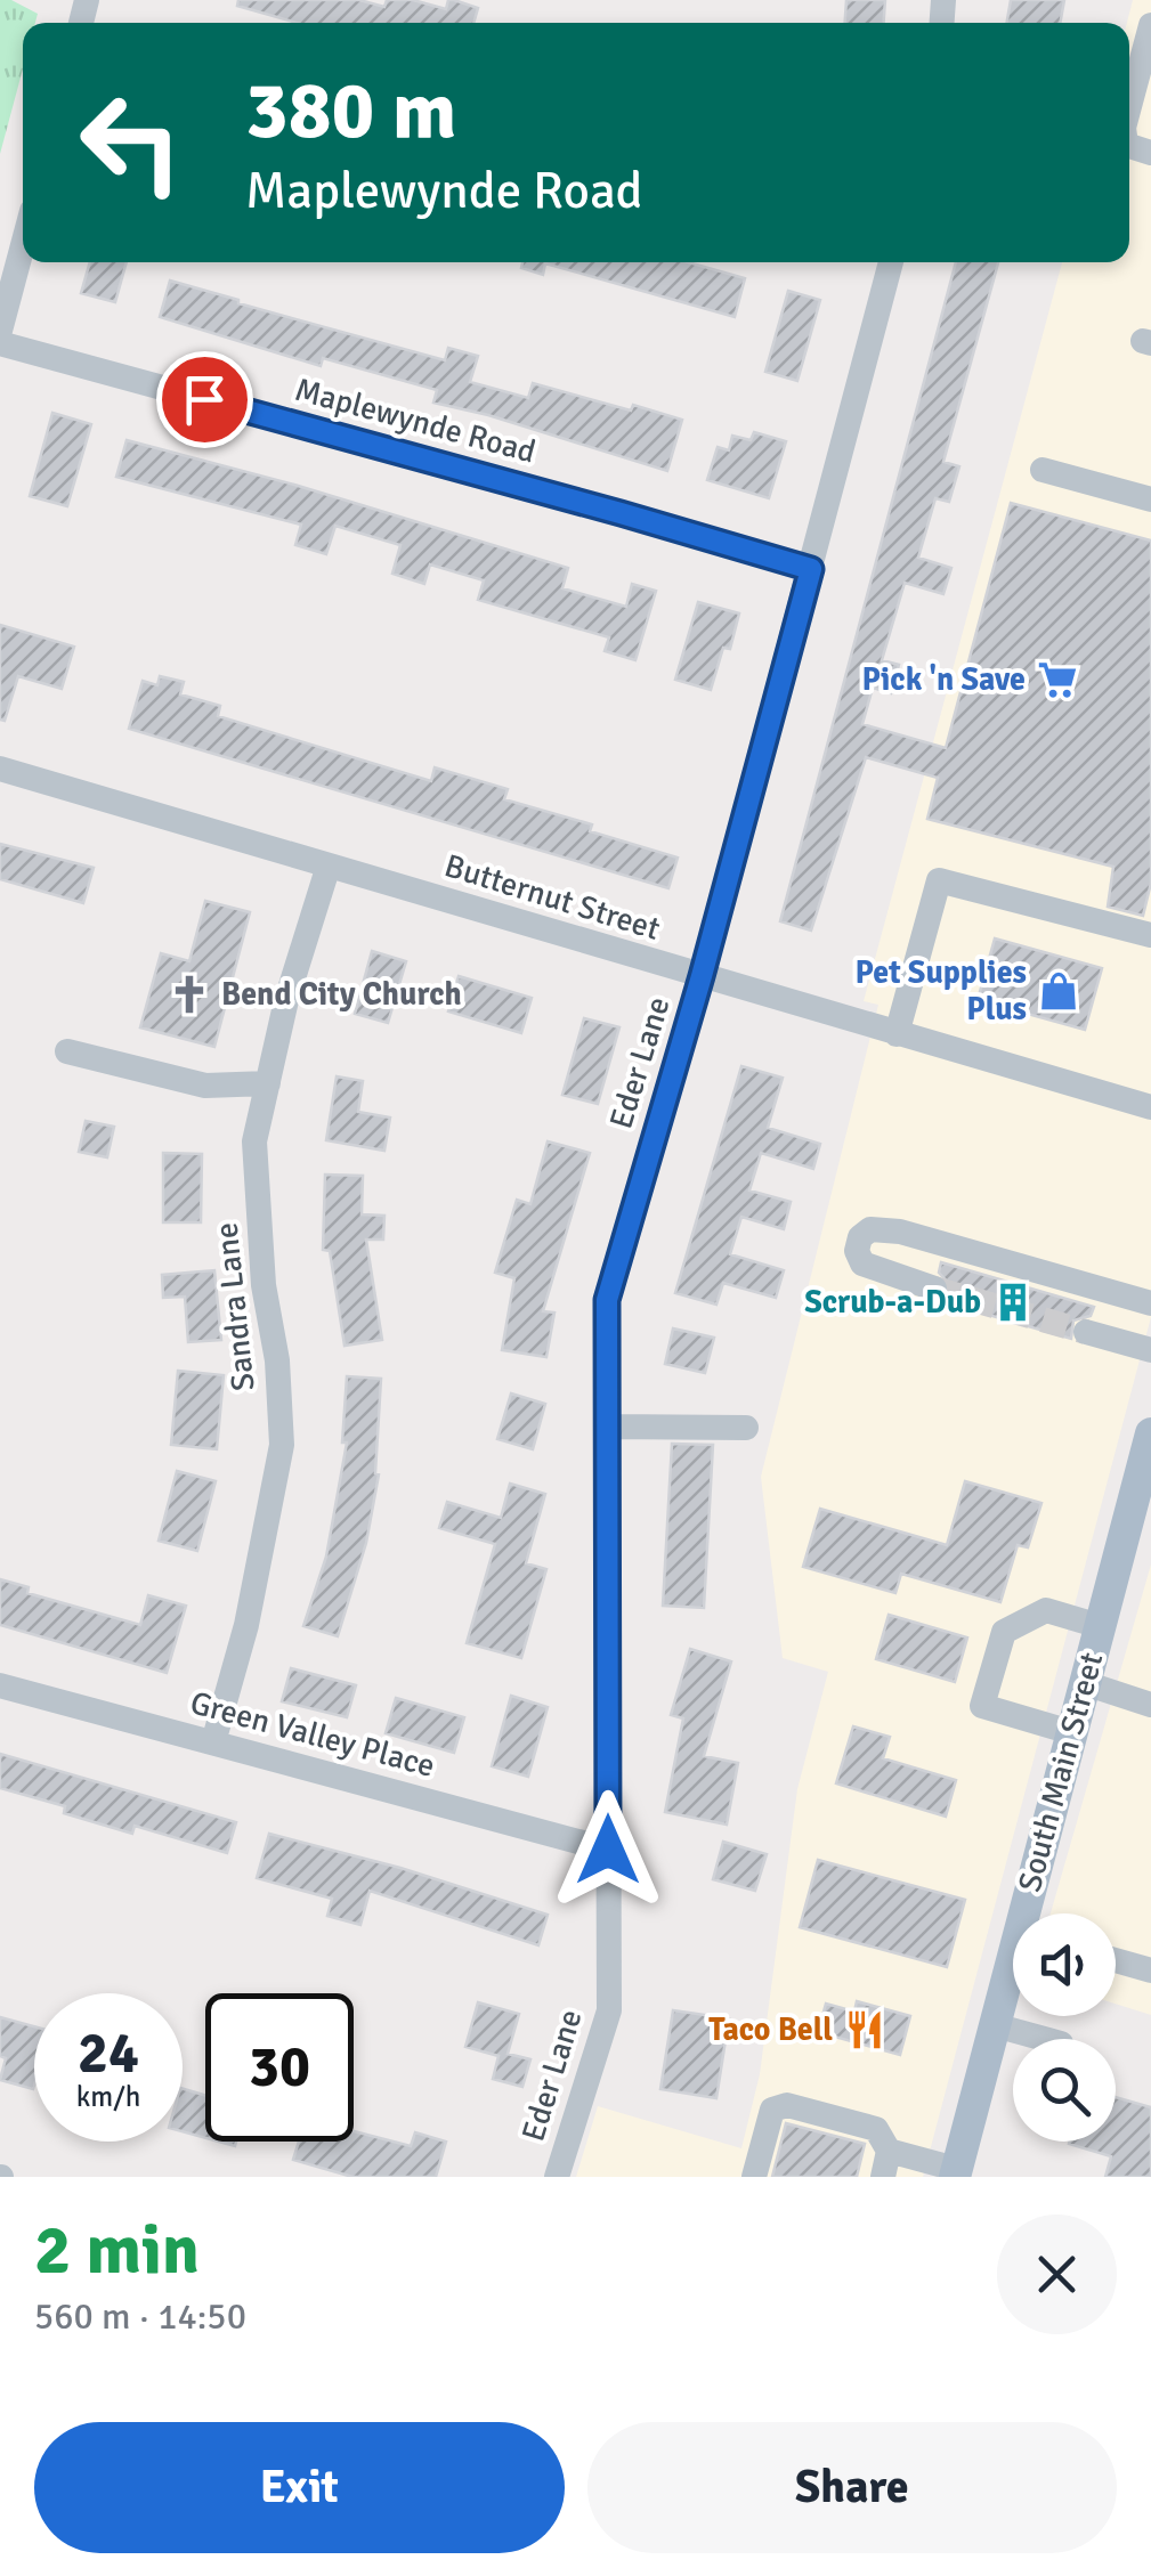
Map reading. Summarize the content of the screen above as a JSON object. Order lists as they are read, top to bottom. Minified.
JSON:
{"streets":{"main road":["South Main Street"],"street":["Maplewynde Road","Butternut Street","Eder Lane","Sandra Lane","Green Valley Place"]},"crossings":[["Maplewynde Road","Eder Lane"],["Butternut Street","Eder Lane"],["Butternut Street","Sandra Lane"],["Eder Lane","Green Valley Place"],["Sandra Lane","Green Valley Place"]],"places":{"supermarket":["Pick 'n Save"],"shop":["Pet Supplies Plus"],"church":["Bend City Church"],"building":["Scrub-a-Dub"],"restaurant":["Taco Bell"]},"page":{"turn":["380 m","Maplewynde Road"],"speed":"24 km/h","limit":"30","heading":["2 min","560 m · 14:50"],"buttons":["Exit","Share"]}}
